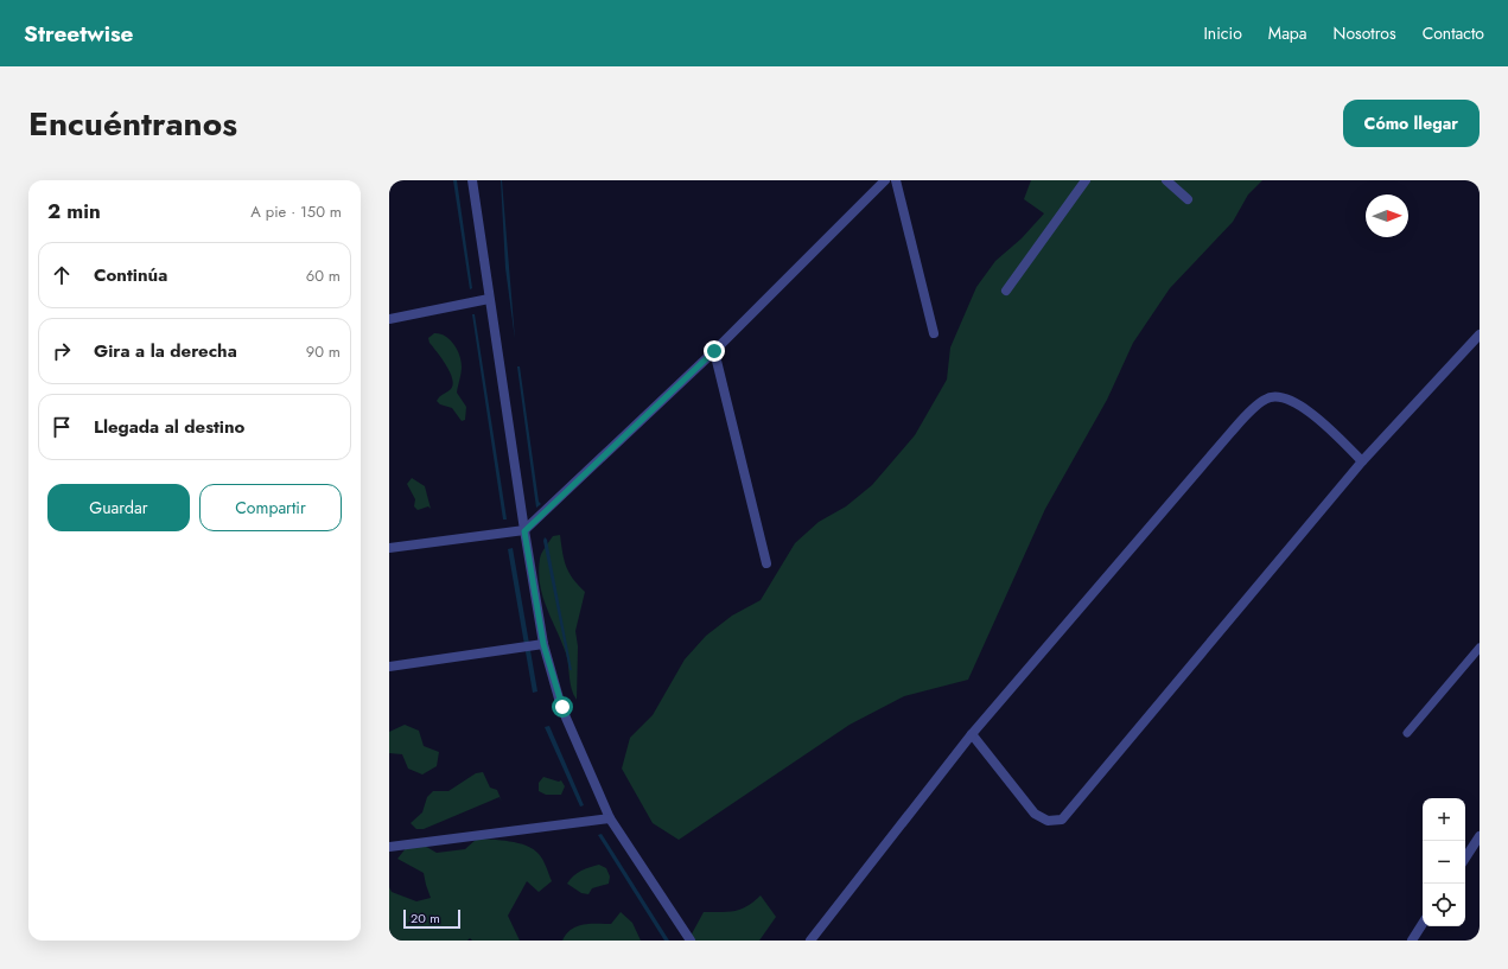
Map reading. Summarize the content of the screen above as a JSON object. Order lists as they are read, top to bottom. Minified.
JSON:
{"scale_bar":"20 m","north":"right","page":{"header":"Streetwise","nav":["Inicio","Mapa","Nosotros","Contacto"],"title":"Encuéntranos","buttons":["Cómo llegar",["Guardar","Compartir"]],"heading":["2 min","A pie · 150 m"],"list":[["Continúa","60 m"],["Gira a la derecha","90 m"],"Llegada al destino"],"map_buttons":["+","−"],"scale":"20 m"}}
